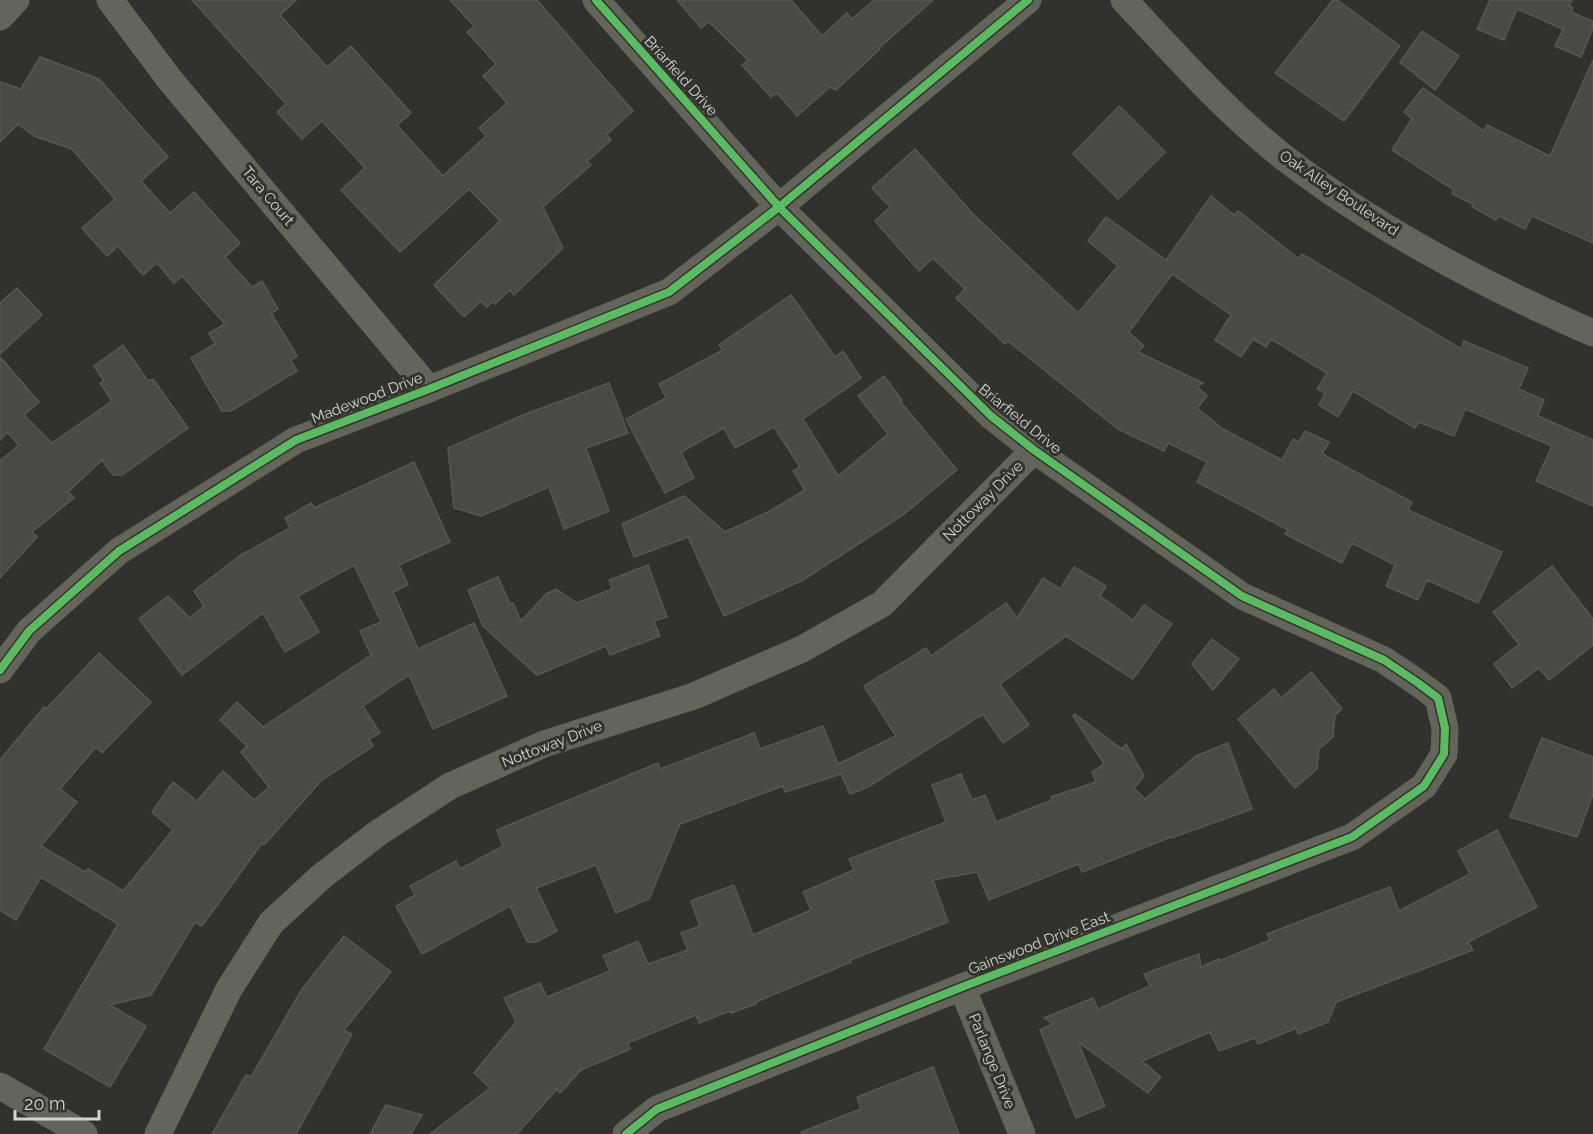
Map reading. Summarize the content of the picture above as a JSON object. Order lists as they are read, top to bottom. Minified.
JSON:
{"streets":{"street":["Briarfield Drive","Oak Alley Boulevard","Tara Court","Madewood Drive","Nottoway Drive","Gainswood Drive East","Parlange Drive"]},"crossings":[["Briarfield Drive","Madewood Drive"],["Briarfield Drive","Nottoway Drive"],["Briarfield Drive","Gainswood Drive East"],["Tara Court","Madewood Drive"],["Gainswood Drive East","Parlange Drive"]],"scale_bar":"20 m"}
